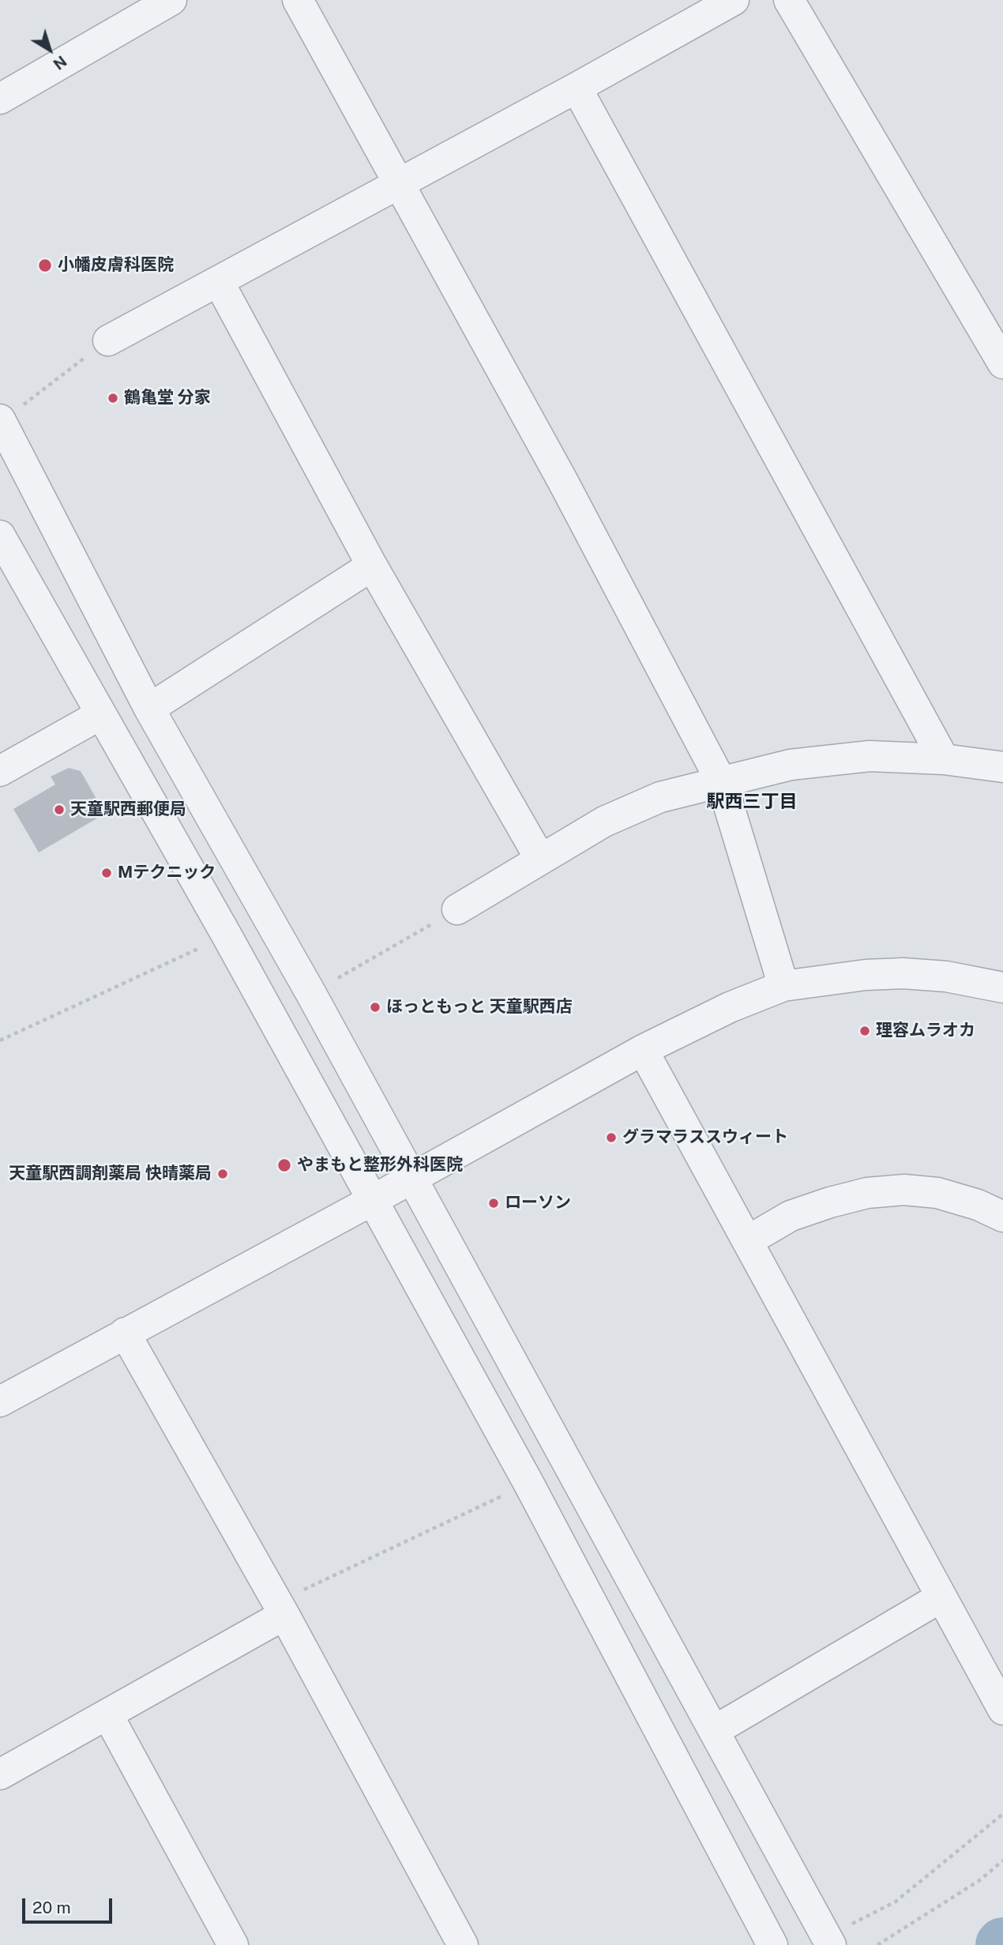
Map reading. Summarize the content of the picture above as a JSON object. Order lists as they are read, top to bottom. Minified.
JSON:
{"districts":["駅西三丁目"],"places":["小幡皮膚科医院","鶴亀堂 分家","天童駅西郵便局","Mテクニック","ほっともっと 天童駅西店","理容ムラオカ","グラマラススウィート","やまもと整形外科医院","天童駅西調剤薬局 快晴薬局","ローソン"],"scale_bar":"20 m","north":"bottom right"}
